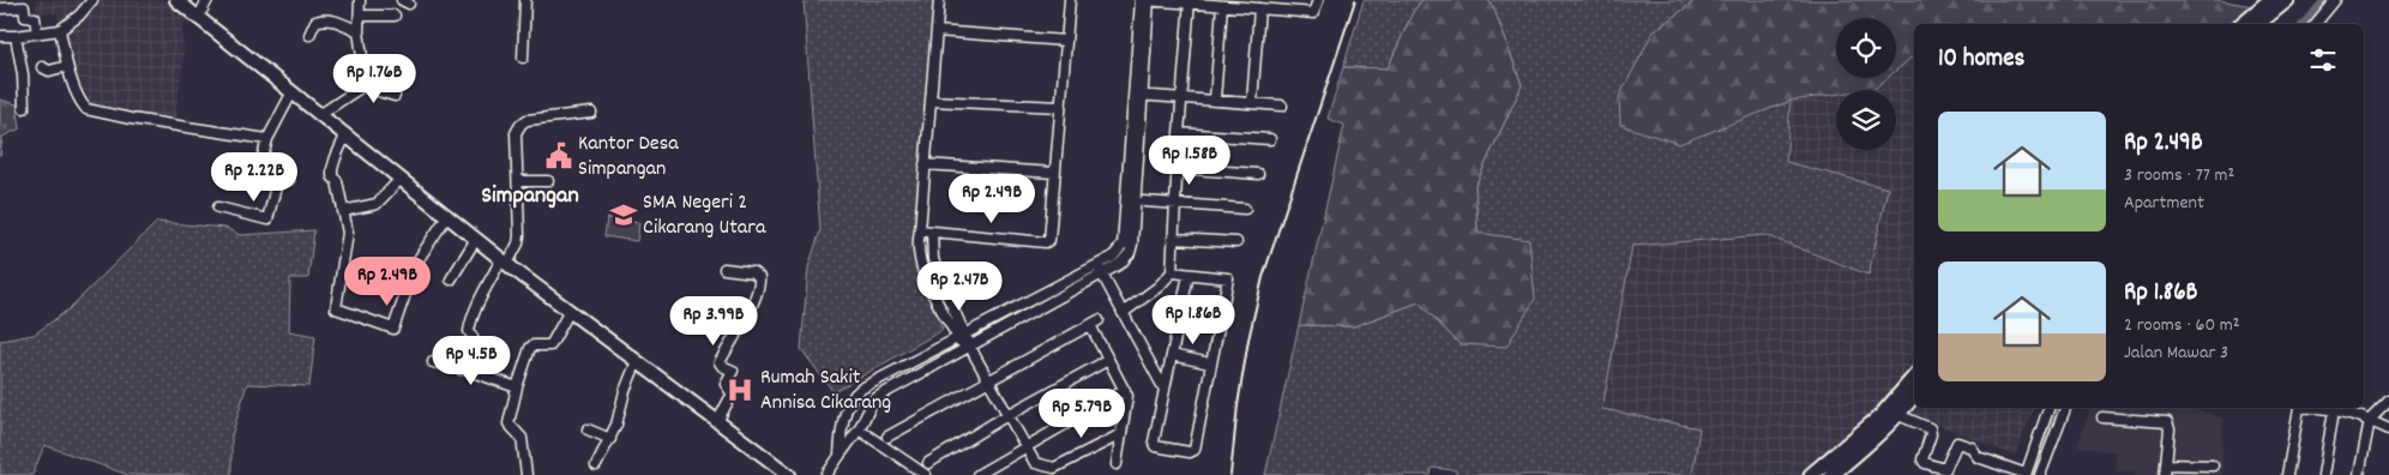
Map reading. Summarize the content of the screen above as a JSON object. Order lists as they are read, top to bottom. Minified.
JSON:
{"districts":["Simpangan"],"places":{"public building":["Kantor Desa Simpangan"],"school or university":["SMA Negeri 2 Cikarang Utara"],"hospital":["Rumah Sakit Annisa Cikarang"]},"page":{"heading":"10 homes","price":["Rp 1.76B","Rp 1.58B","Rp 2.22B","Rp 2.49B","Rp 2.49B","Rp 2.47B","Rp 1.86B","Rp 3.99B","Rp 4.5B","Rp 5.79B"],"list":[{"name":"Rp 2.49B","note":"3 rooms · 77 m² · Apartment"},{"name":"Rp 1.86B","note":"2 rooms · 60 m² · Jalan Mawar 3"}]}}
